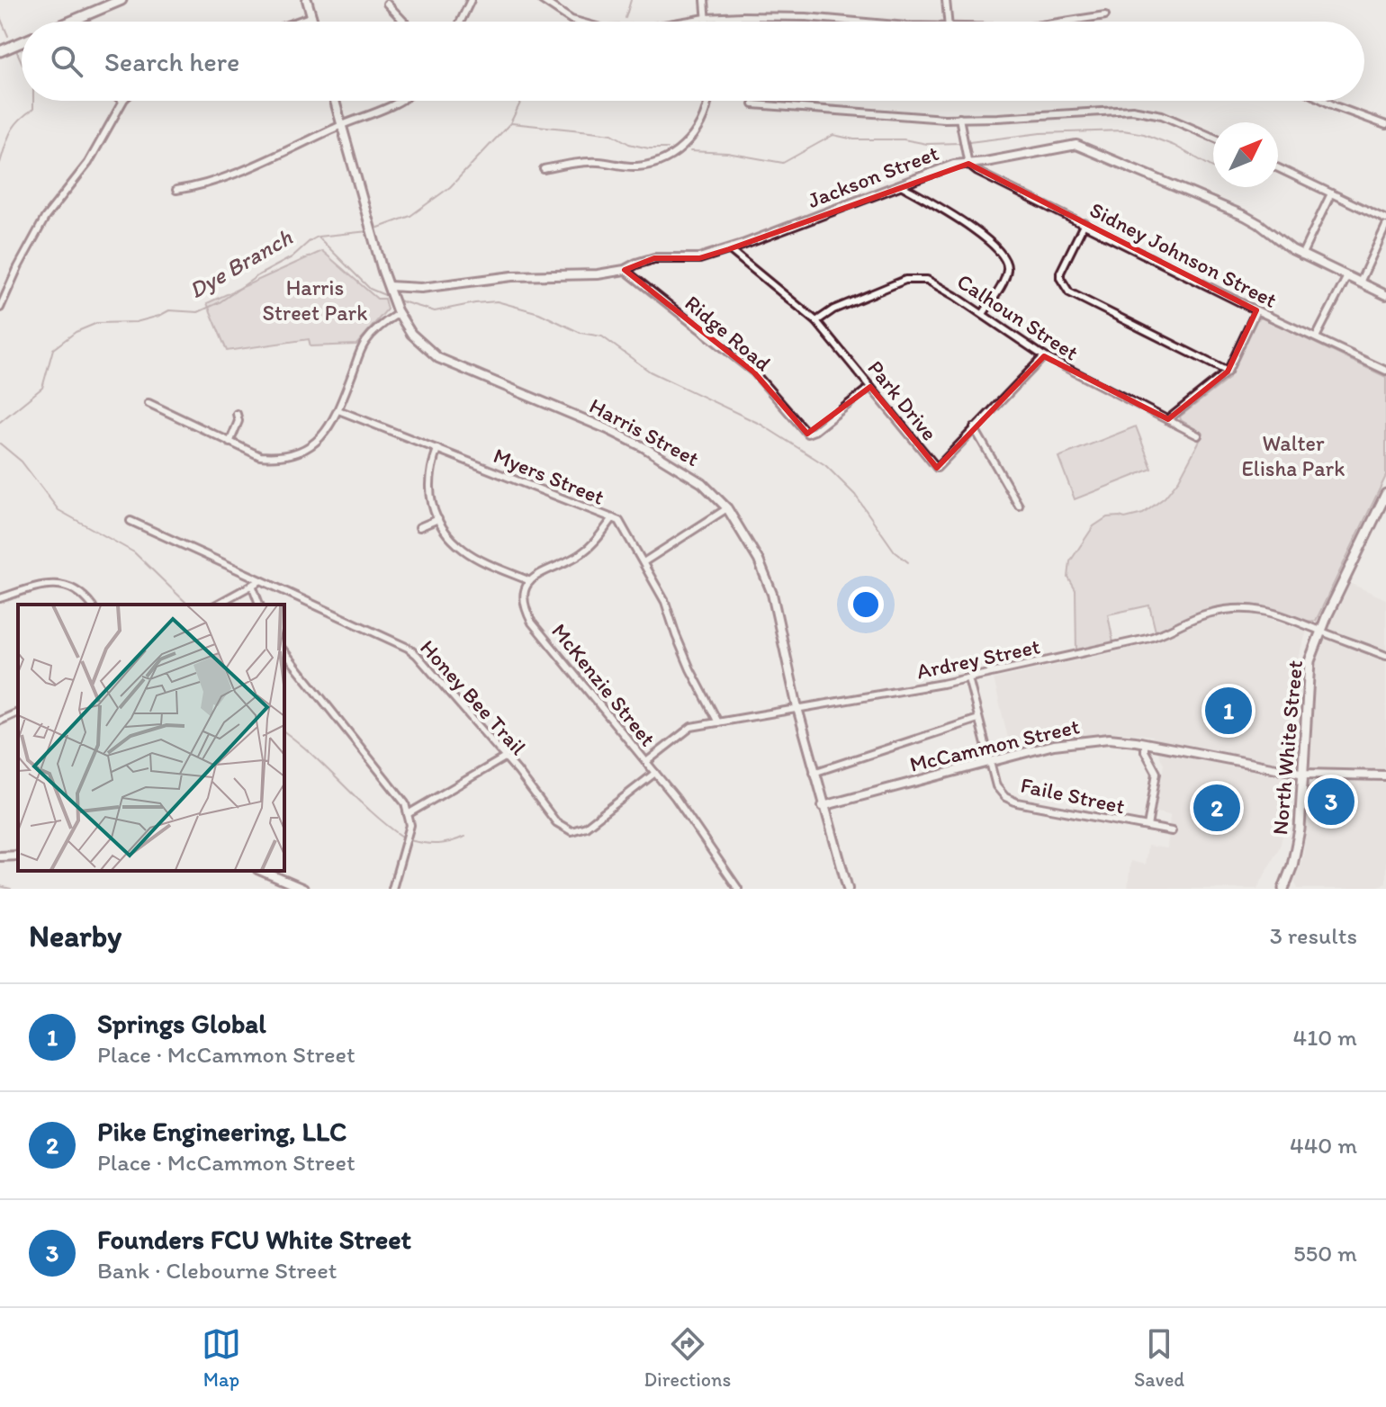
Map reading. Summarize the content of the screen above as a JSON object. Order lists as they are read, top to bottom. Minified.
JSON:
{"streets":{"main road":["North White Street"],"street":["Jackson Street","Sidney Johnson Street","Calhoun Street","Ridge Road","Park Drive","Harris Street","Myers Street","Ardrey Street","McKenzie Street","Honey Bee Trail","McCammon Street","Faile Street"]},"crossings":[["Jackson Street","Sidney Johnson Street"],["Jackson Street","Ridge Road"],["Jackson Street","Park Drive"],["Jackson Street","Harris Street"],["Calhoun Street","Park Drive"],["Ridge Road","Park Drive"],["Harris Street","Ardrey Street"],["Harris Street","McCammon Street"],["Myers Street","Ardrey Street"],["Ardrey Street","McKenzie Street"],["Ardrey Street","North White Street"],["Ardrey Street","Faile Street"],["McKenzie Street","Honey Bee Trail"],["McCammon Street","North White Street"],["McCammon Street","Faile Street"]],"water":["Dye Branch"],"parks":["Harris Street Park","Walter Elisha Park"],"north":"top right","page":{"search":"Search here","pins":["1","3","2"],"heading":["Nearby","3 results"],"list":[{"mark":"1","name":"Springs Global","note":"Place · McCammon Street","value":"410 m"},{"mark":"2","name":"Pike Engineering, LLC","note":"Place · McCammon Street","value":"440 m"},{"mark":"3","name":"Founders FCU White Street","note":"Bank · Clebourne Street","value":"550 m"}],"nav":["Map","Directions","Saved"]}}
